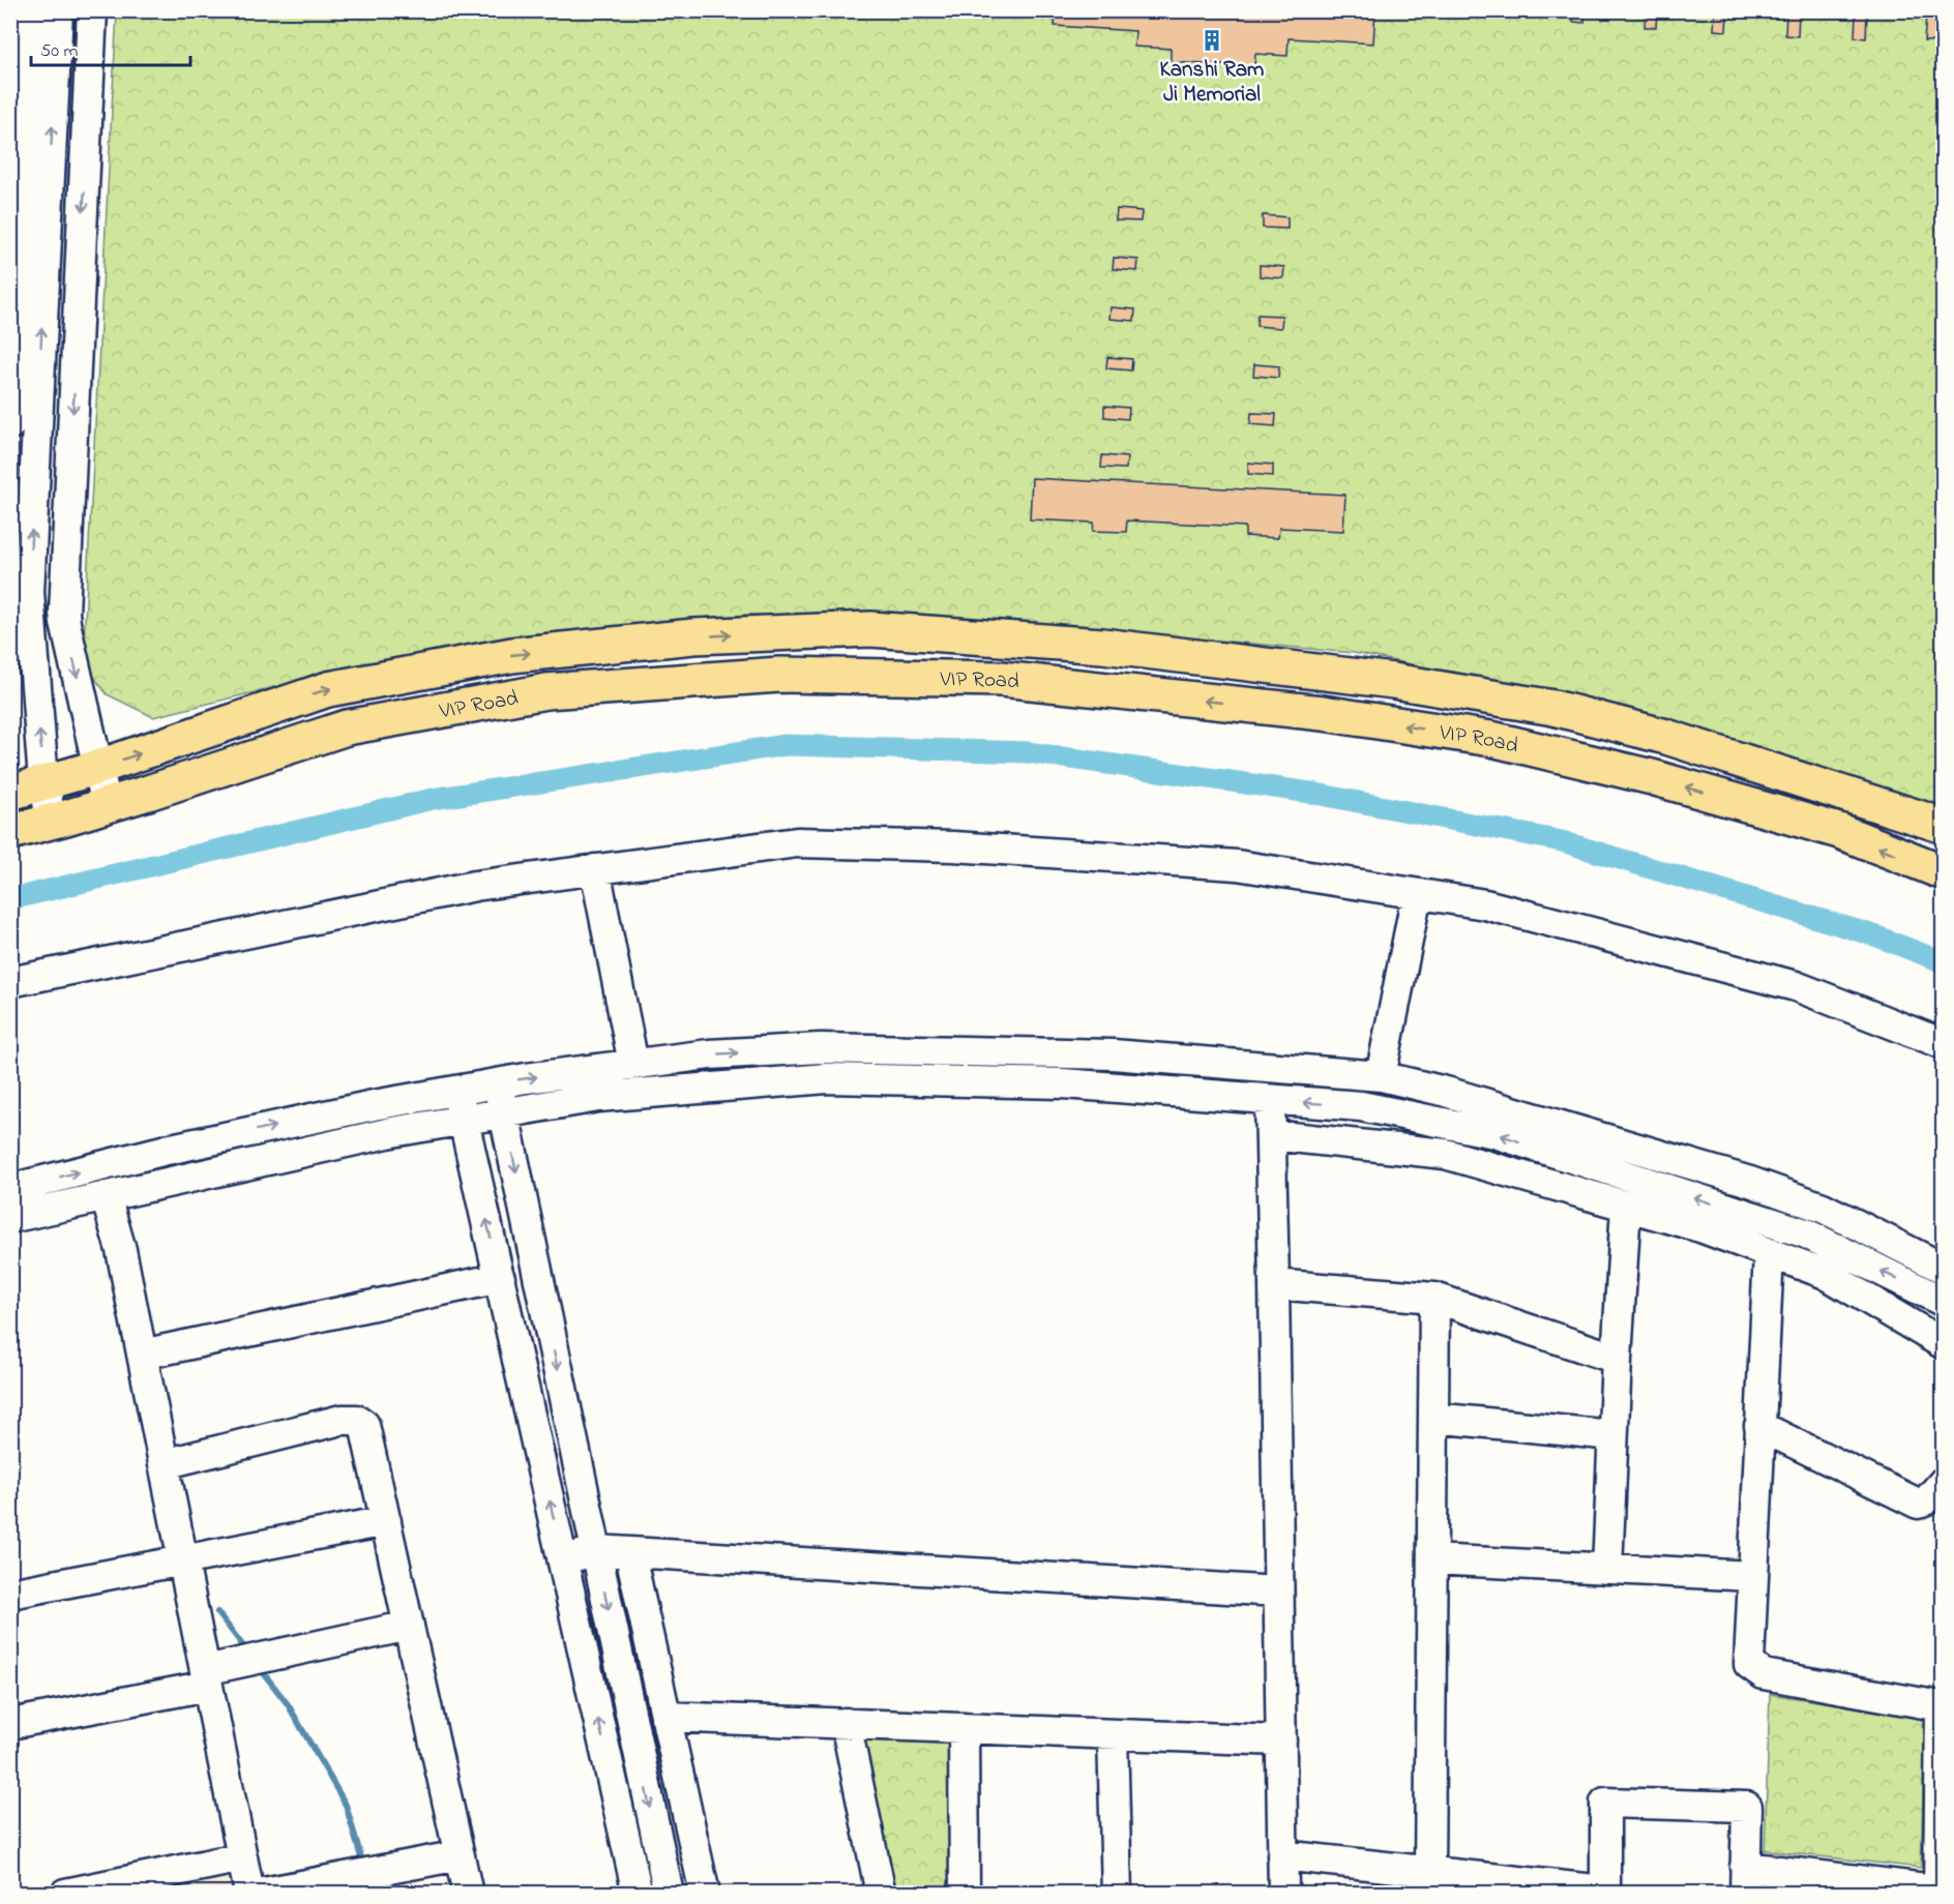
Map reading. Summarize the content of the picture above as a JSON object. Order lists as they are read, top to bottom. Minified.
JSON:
{"streets":{"main road":["VIP Road"]},"places":{"building":["Kanshi Ram Ji Memorial"]},"scale_bar":"50 m"}
